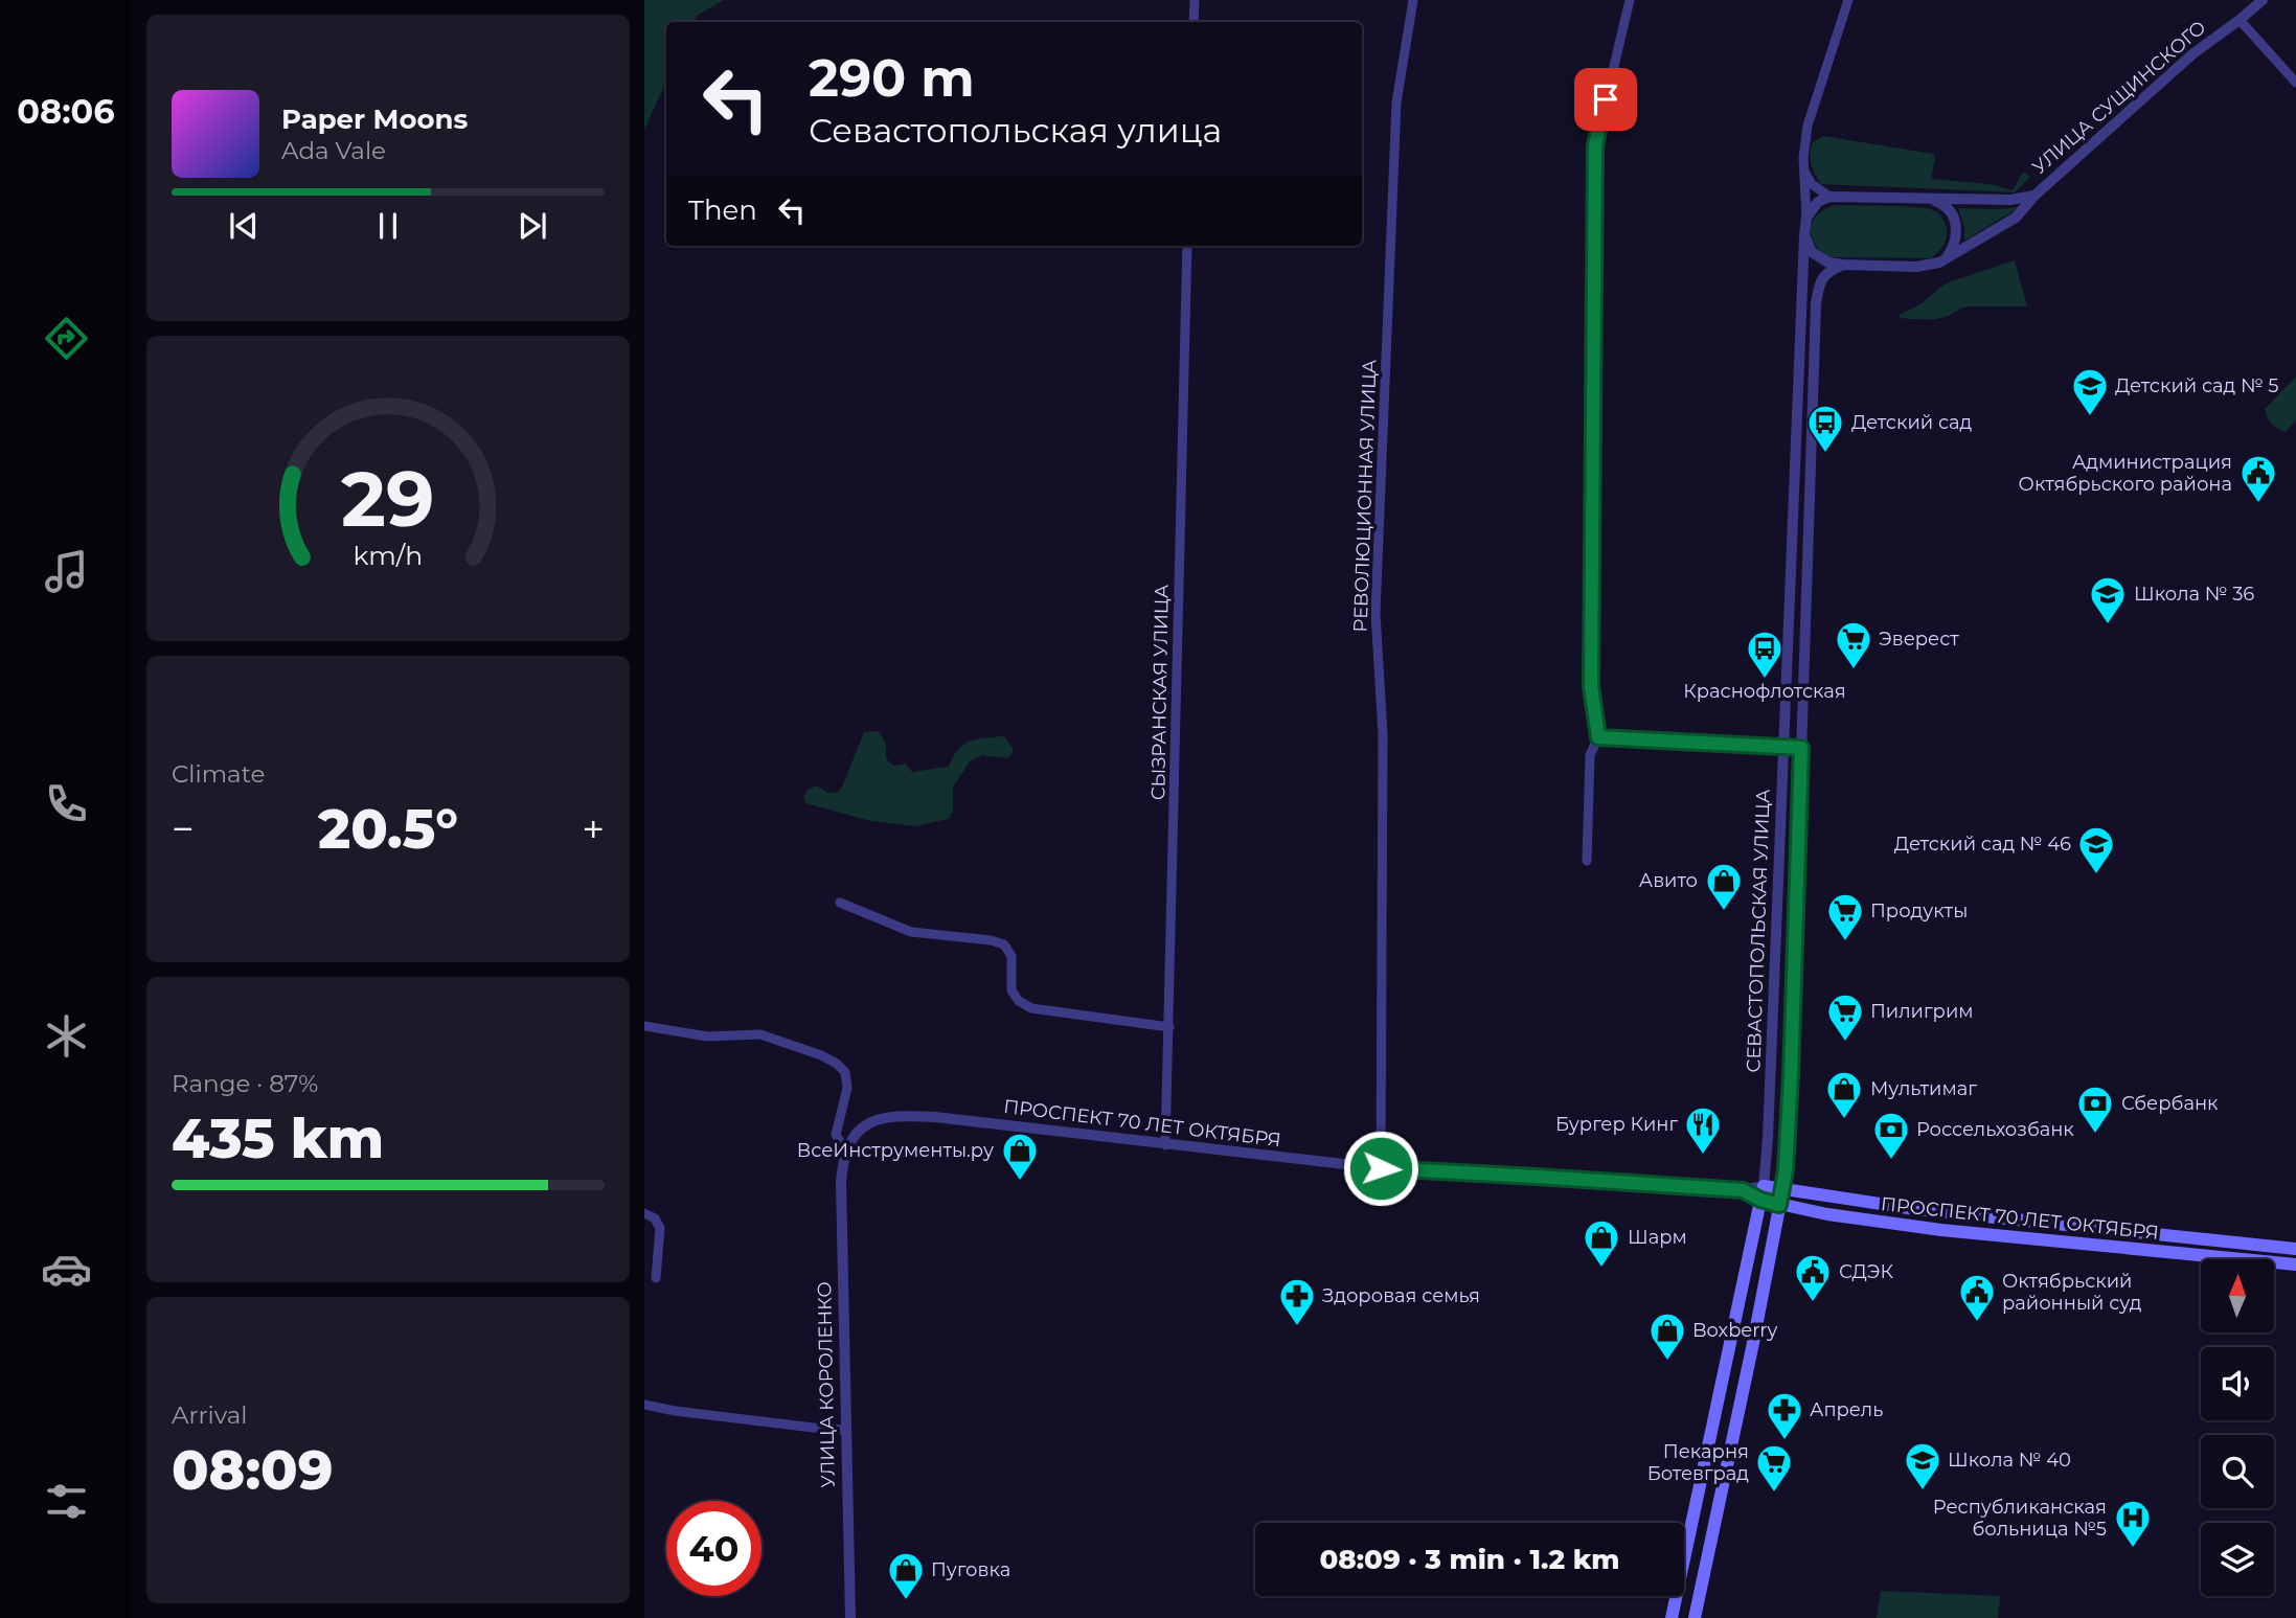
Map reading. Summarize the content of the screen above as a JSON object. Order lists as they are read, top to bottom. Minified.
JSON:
{"streets":{"main road":["СЕВАСТОПОЛЬСКАЯ УЛИЦА","ПРОСПЕКТ 70 ЛЕТ ОКТЯБРЯ"],"street":["УЛИЦА СУЩИНСКОГО","РЕВОЛЮЦИОННАЯ УЛИЦА","СЫЗРАНСКАЯ УЛИЦА","УЛИЦА КОРОЛЕНКО"]},"crossings":[["РЕВОЛЮЦИОННАЯ УЛИЦА","ПРОСПЕКТ 70 ЛЕТ ОКТЯБРЯ"],["СЫЗРАНСКАЯ УЛИЦА","ПРОСПЕКТ 70 ЛЕТ ОКТЯБРЯ"],["СЕВАСТОПОЛЬСКАЯ УЛИЦА","ПРОСПЕКТ 70 ЛЕТ ОКТЯБРЯ"],["ПРОСПЕКТ 70 ЛЕТ ОКТЯБРЯ","УЛИЦА КОРОЛЕНКО"]],"places":{"school or university":["Детский сад № 5","Школа № 36","Детский сад № 46","Школа № 40"],"bus stop":["Детский сад","Краснофлотская"],"public building":["Администрация Октябрьского района","СДЭК","Октябрьский районный суд"],"supermarket":["Эверест","Продукты","Пилигрим","Пекарня Ботевград"],"shop":["Авито","Мультимаг","ВсеИнструменты.ру","Шарм","Boxberry","Пуговка"],"bank":["Сбербанк","Россельхозбанк"],"restaurant":["Бургер Кинг"],"pharmacy":["Здоровая семья","Апрель"],"hospital":["Республиканская больница №5"]},"north":"top","page":{"tabs":"08:06","turn":["290 m","Севастопольская улица"],"song":["Paper Moons","Ada Vale"],"then":"Then","tile":["Climate",["Range · 87%","435 km"],["Arrival","08:09"]],"heat":["−","20.5°","+"],"limit":"40","trip":"08:09 · 3 min · 1.2 km","gauge":["29","km/h"]}}
